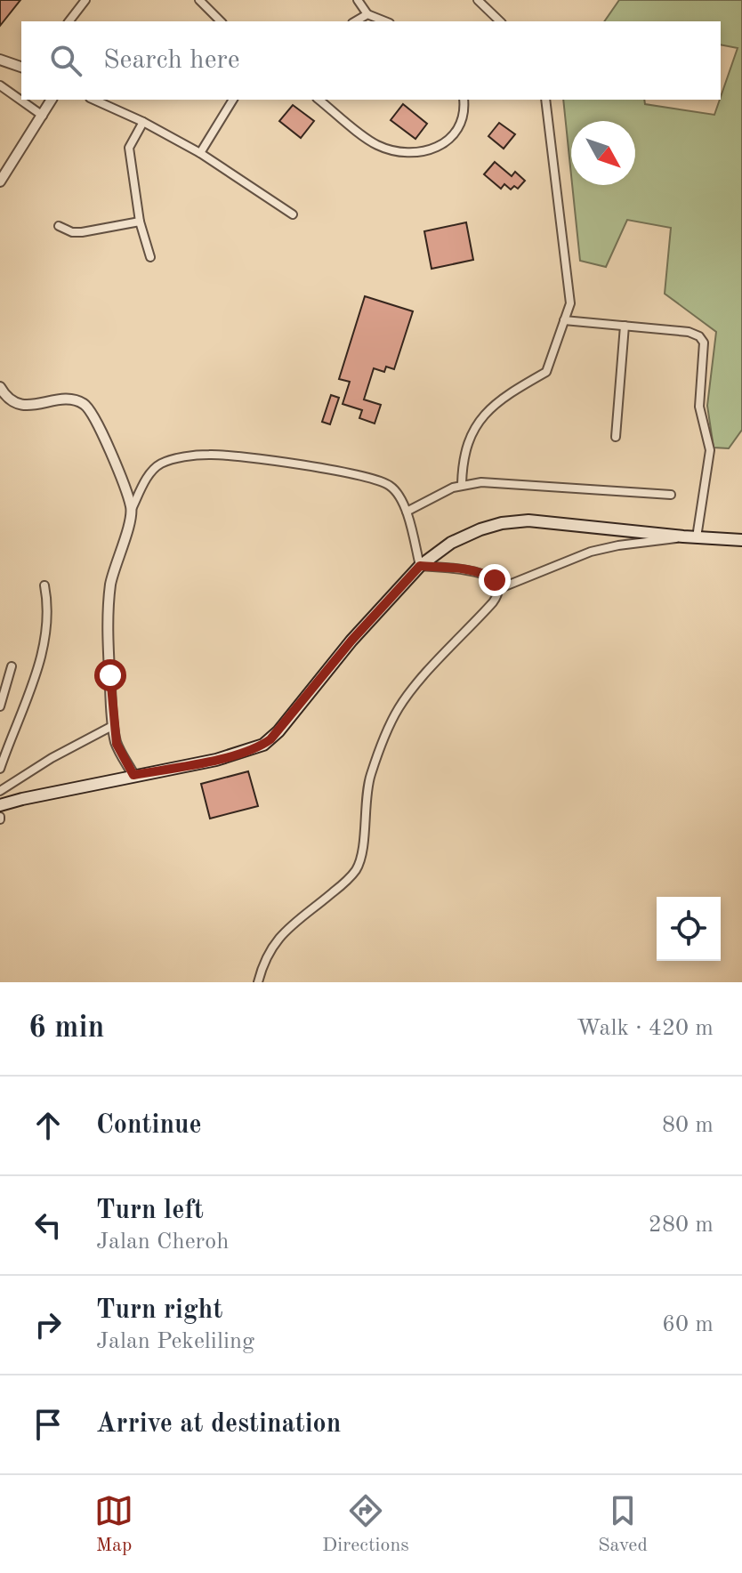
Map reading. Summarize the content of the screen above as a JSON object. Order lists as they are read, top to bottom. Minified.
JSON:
{"north":"bottom right","page":{"search":"Search here","heading":["6 min","Walk · 420 m"],"list":[["Continue","80 m"],["Turn left","Jalan Cheroh","280 m"],["Turn right","Jalan Pekeliling","60 m"],"Arrive at destination"],"nav":["Map","Directions","Saved"]}}
